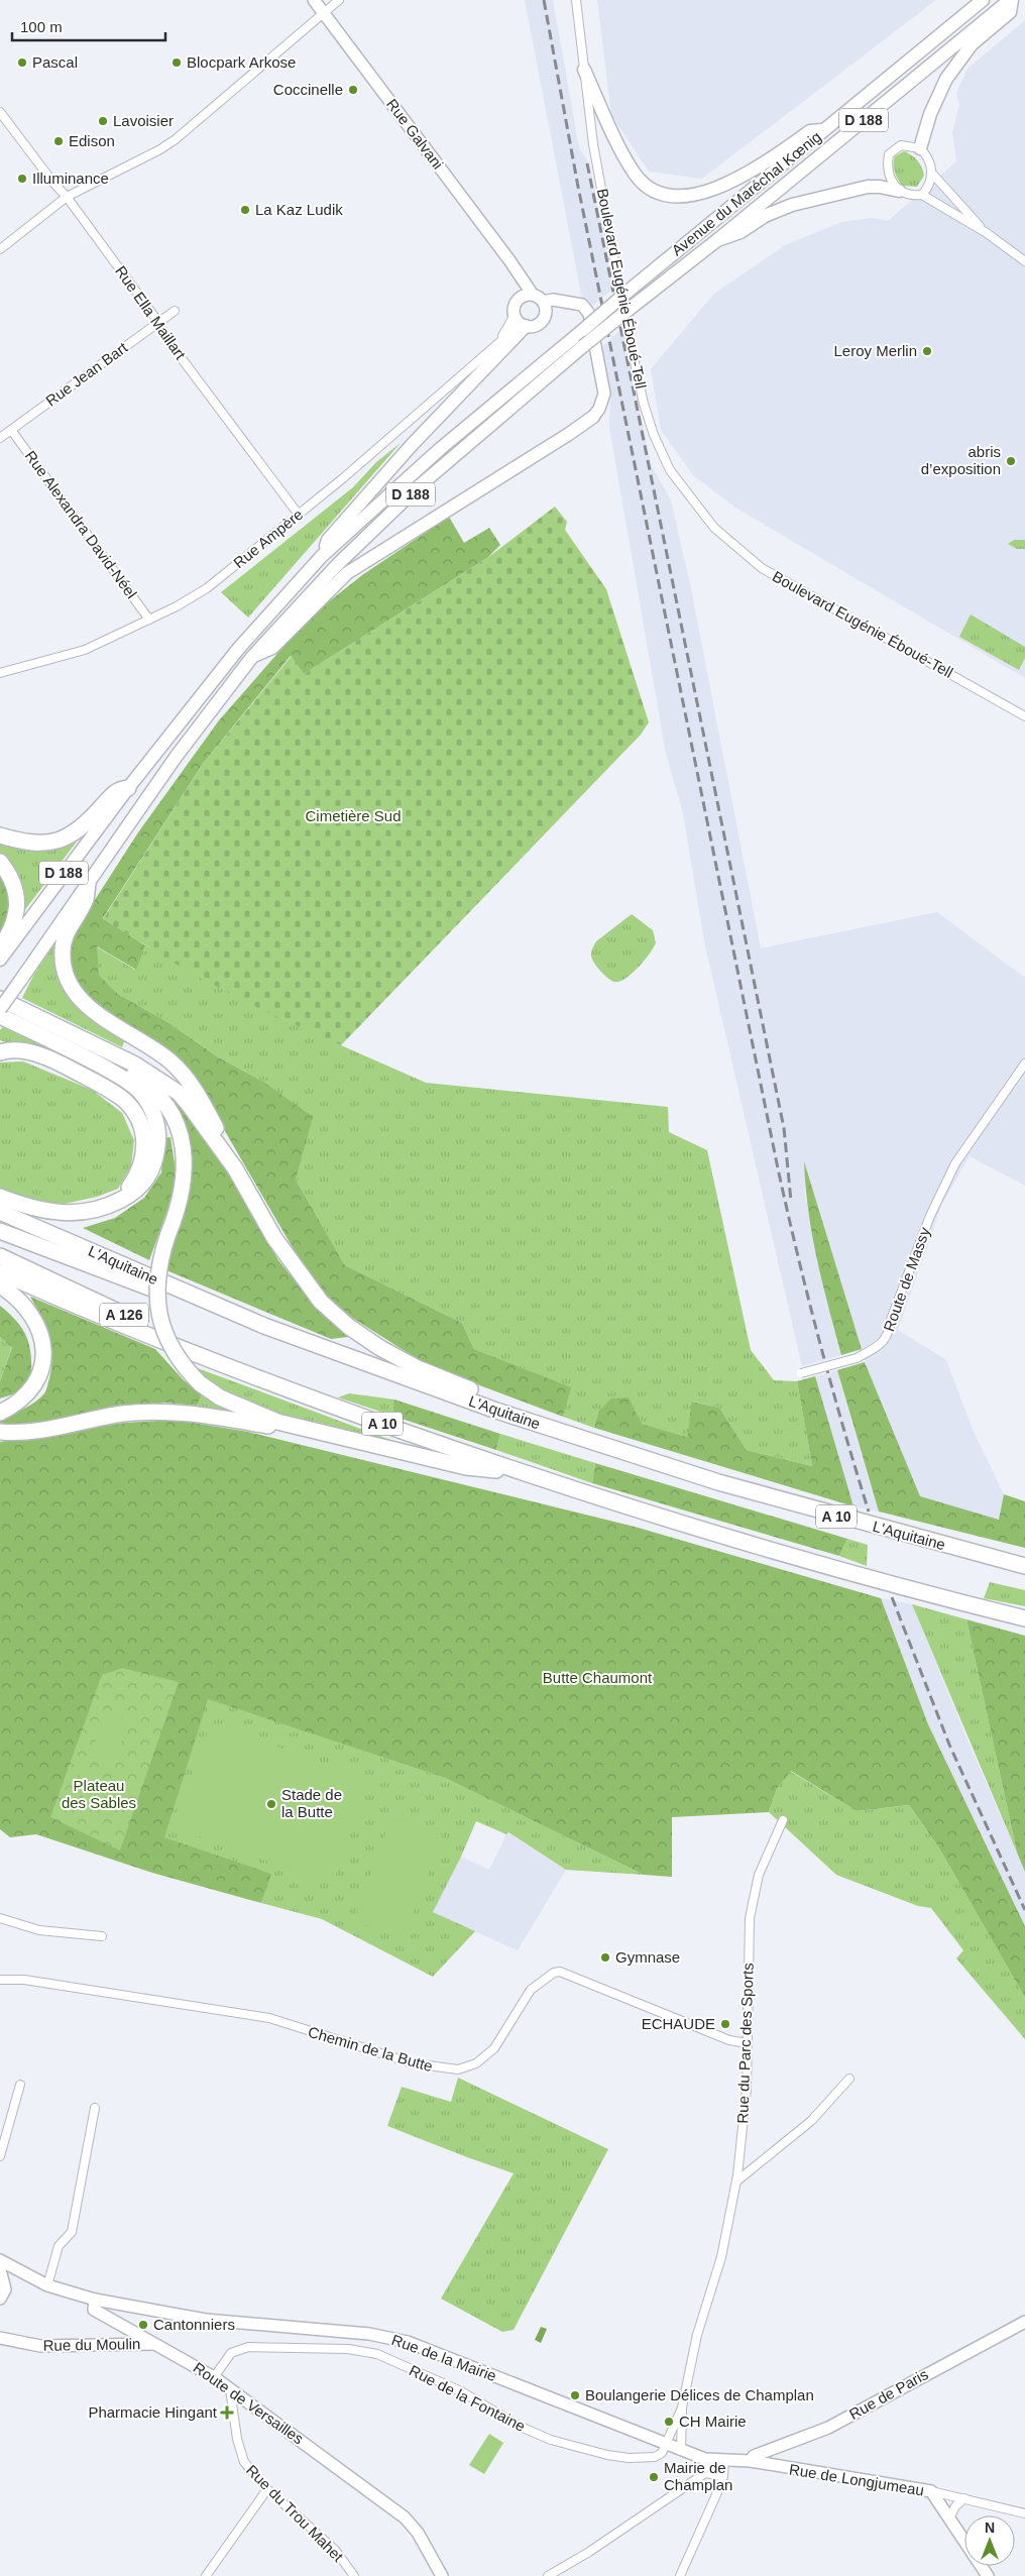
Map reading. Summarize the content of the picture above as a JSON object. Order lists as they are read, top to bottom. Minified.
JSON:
{"streets":{"highway":["L'Aquitaine","A 126","A 10"],"main road":["D 188","Rue Galvani","Avenue du Maréchal Kœnig","Rue du Moulin","Rue de la Mairie","Rue de Paris","Route de Versailles","Rue de Longjumeau"],"street":["Boulevard Eugénie Éboué-Tell","Rue Ella Maillart","Rue Jean Bart","Rue Alexandra David-Néel","Rue Ampère","Route de Massy","Rue du Parc des Sports","Chemin de la Butte","Rue de la Fontaine","Rue du Trou Mahet"]},"crossings":[["D 188","Avenue du Maréchal Kœnig"],["Rue Galvani","Rue Ampère"],["Rue Ella Maillart","Rue Jean Bart"],["Rue Ella Maillart","Rue Ampère"],["Rue Jean Bart","Rue Alexandra David-Néel"],["Rue Alexandra David-Néel","Rue Ampère"],["L'Aquitaine","A 126"],["A 126","A 10"],["Rue du Parc des Sports","Chemin de la Butte"],["Rue du Parc des Sports","Rue de la Mairie"],["Rue du Parc des Sports","Rue de la Fontaine"],["Rue du Moulin","Route de Versailles"],["Rue de la Mairie","Rue de Paris"],["Rue de la Mairie","Rue de la Fontaine"],["Rue de la Mairie","Route de Versailles"],["Rue de la Mairie","Rue de Longjumeau"],["Rue de Paris","Rue de Longjumeau"],["Rue de la Fontaine","Route de Versailles"],["Route de Versailles","Rue du Trou Mahet"]],"parks":["Cimetière Sud","Butte Chaumont","Plateau des Sables"],"places":{"other":["Pascal","Blocpark Arkose","Coccinelle","Lavoisier","Edison","Illuminance","La Kaz Ludik","Leroy Merlin","abris d’exposition","Stade de la Butte","Gymnase","ECHAUDE","Cantonniers","Boulangerie Délices de Champlan","CH Mairie","Mairie de Champlan"],"health":["Pharmacie Hingant"]},"scale_bar":"100 m","north":"top"}
